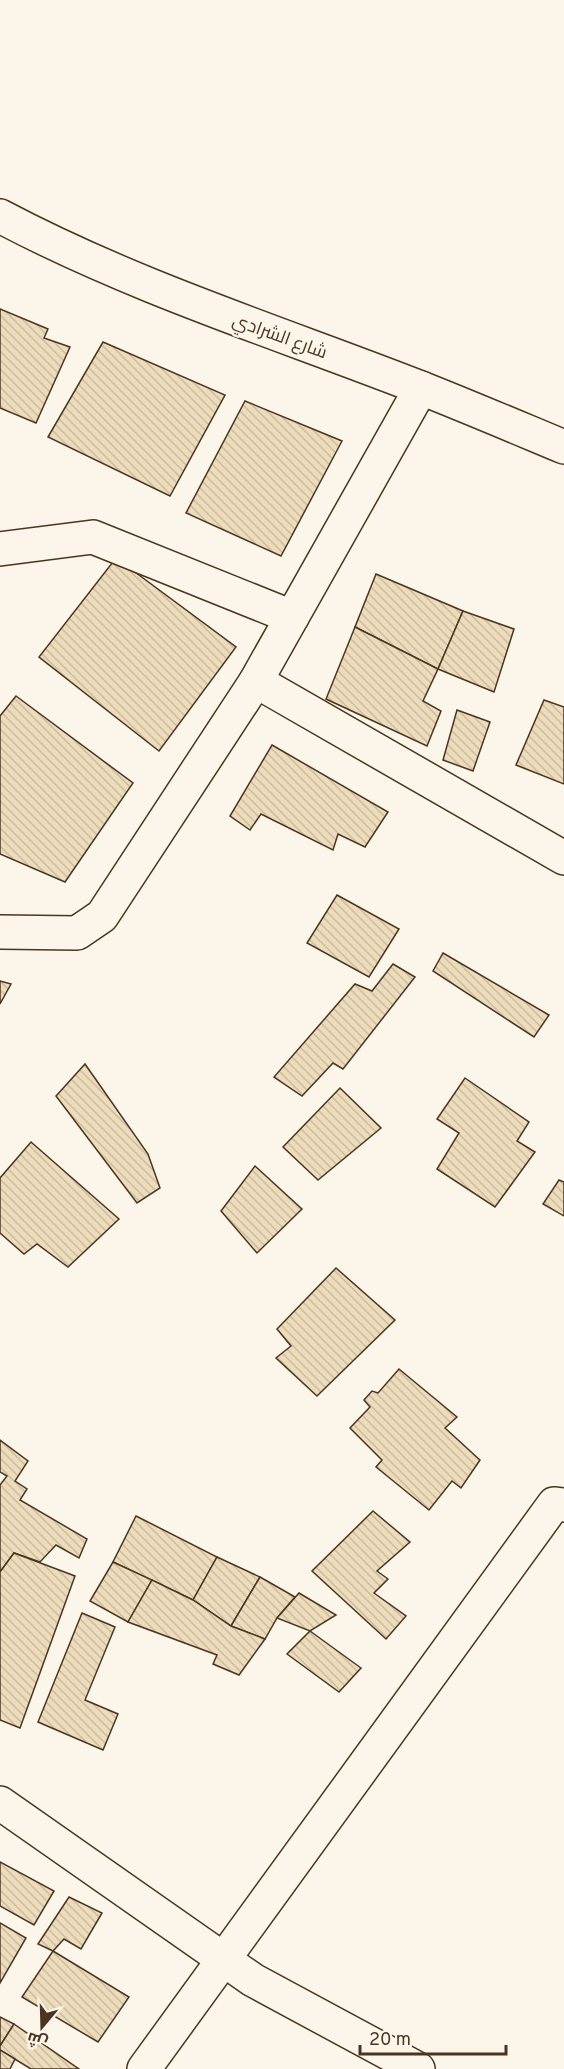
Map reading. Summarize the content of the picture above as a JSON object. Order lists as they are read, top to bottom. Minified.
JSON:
{"streets":{"street":["شارع الشرادي"]},"scale_bar":"20 m","north":"bottom"}
